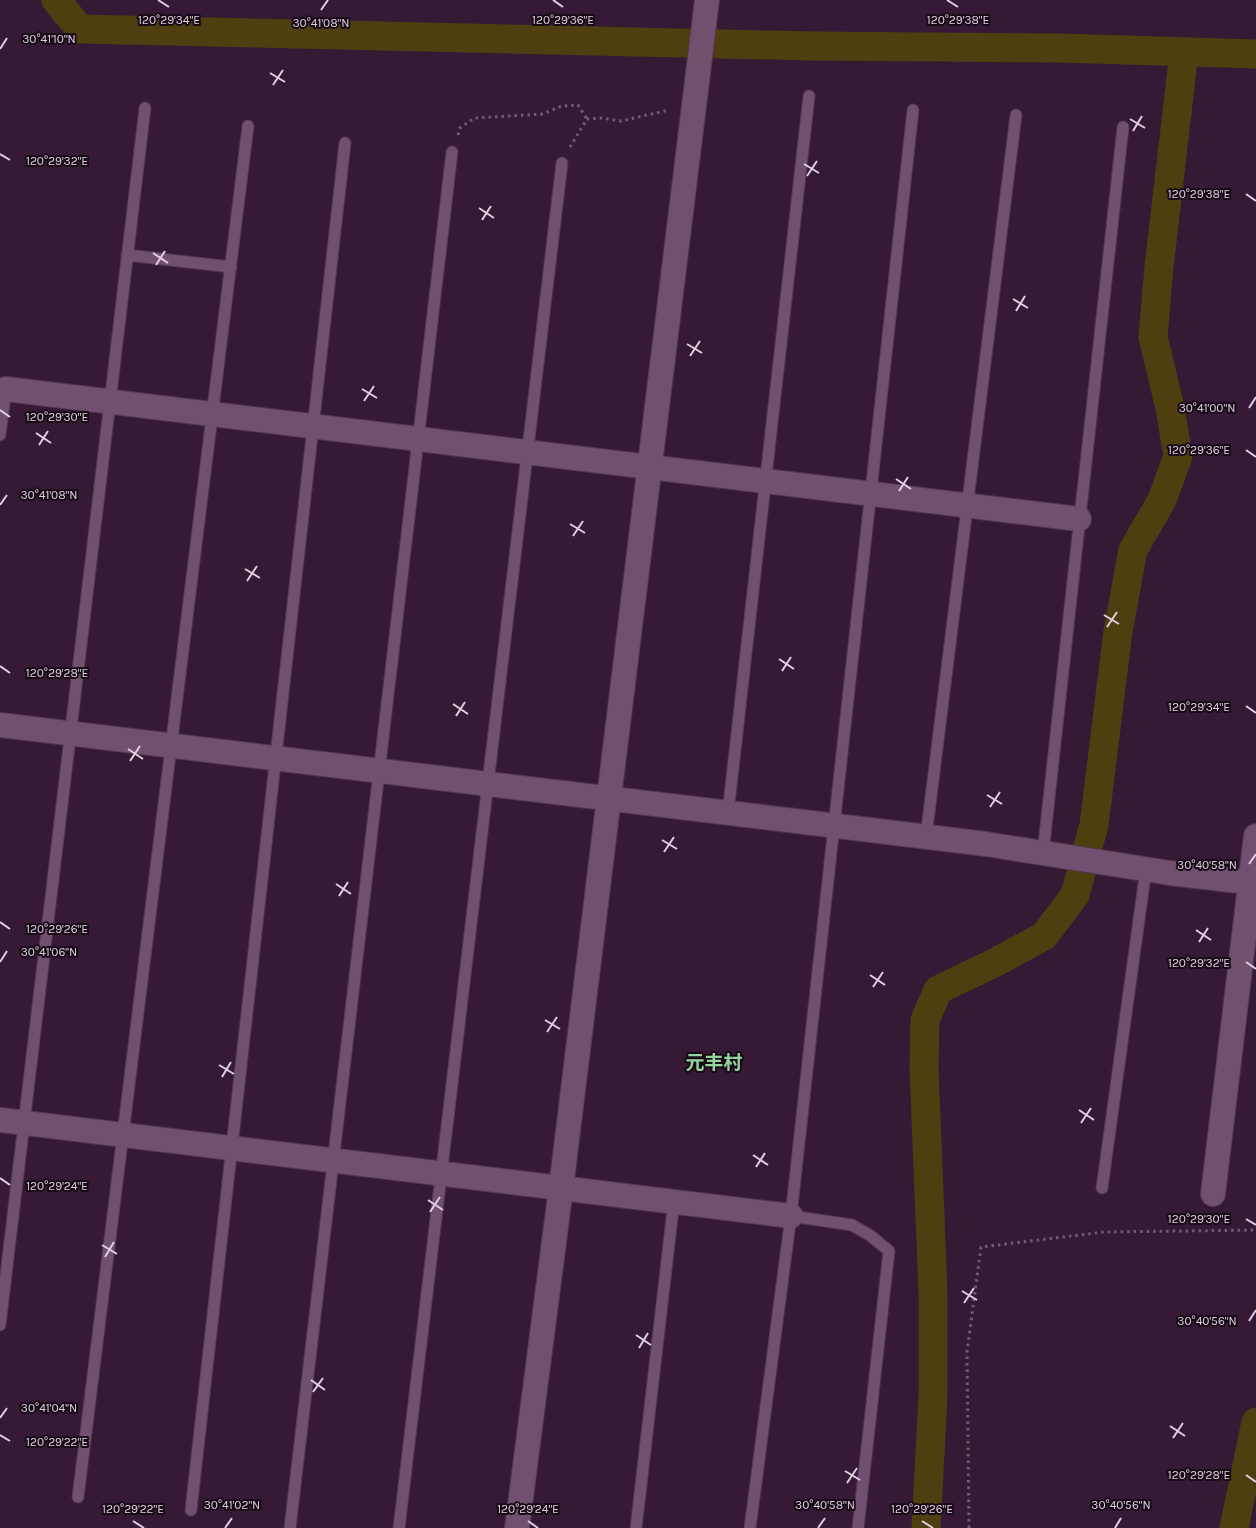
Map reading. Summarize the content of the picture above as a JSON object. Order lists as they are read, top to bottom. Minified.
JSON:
{"districts":["元丰村"],"coordinates":["120°29'34\"E","120°29'36\"E","120°29'38\"E","30°41'08\"N","30°41'10\"N","120°29'32\"E","30°41'00\"N","120°29'30\"E","120°29'28\"E","30°40'58\"N","120°29'26\"E","30°41'06\"N","120°29'24\"E","30°40'56\"N","30°41'04\"N","120°29'22\"E","30°41'02\"N"]}
